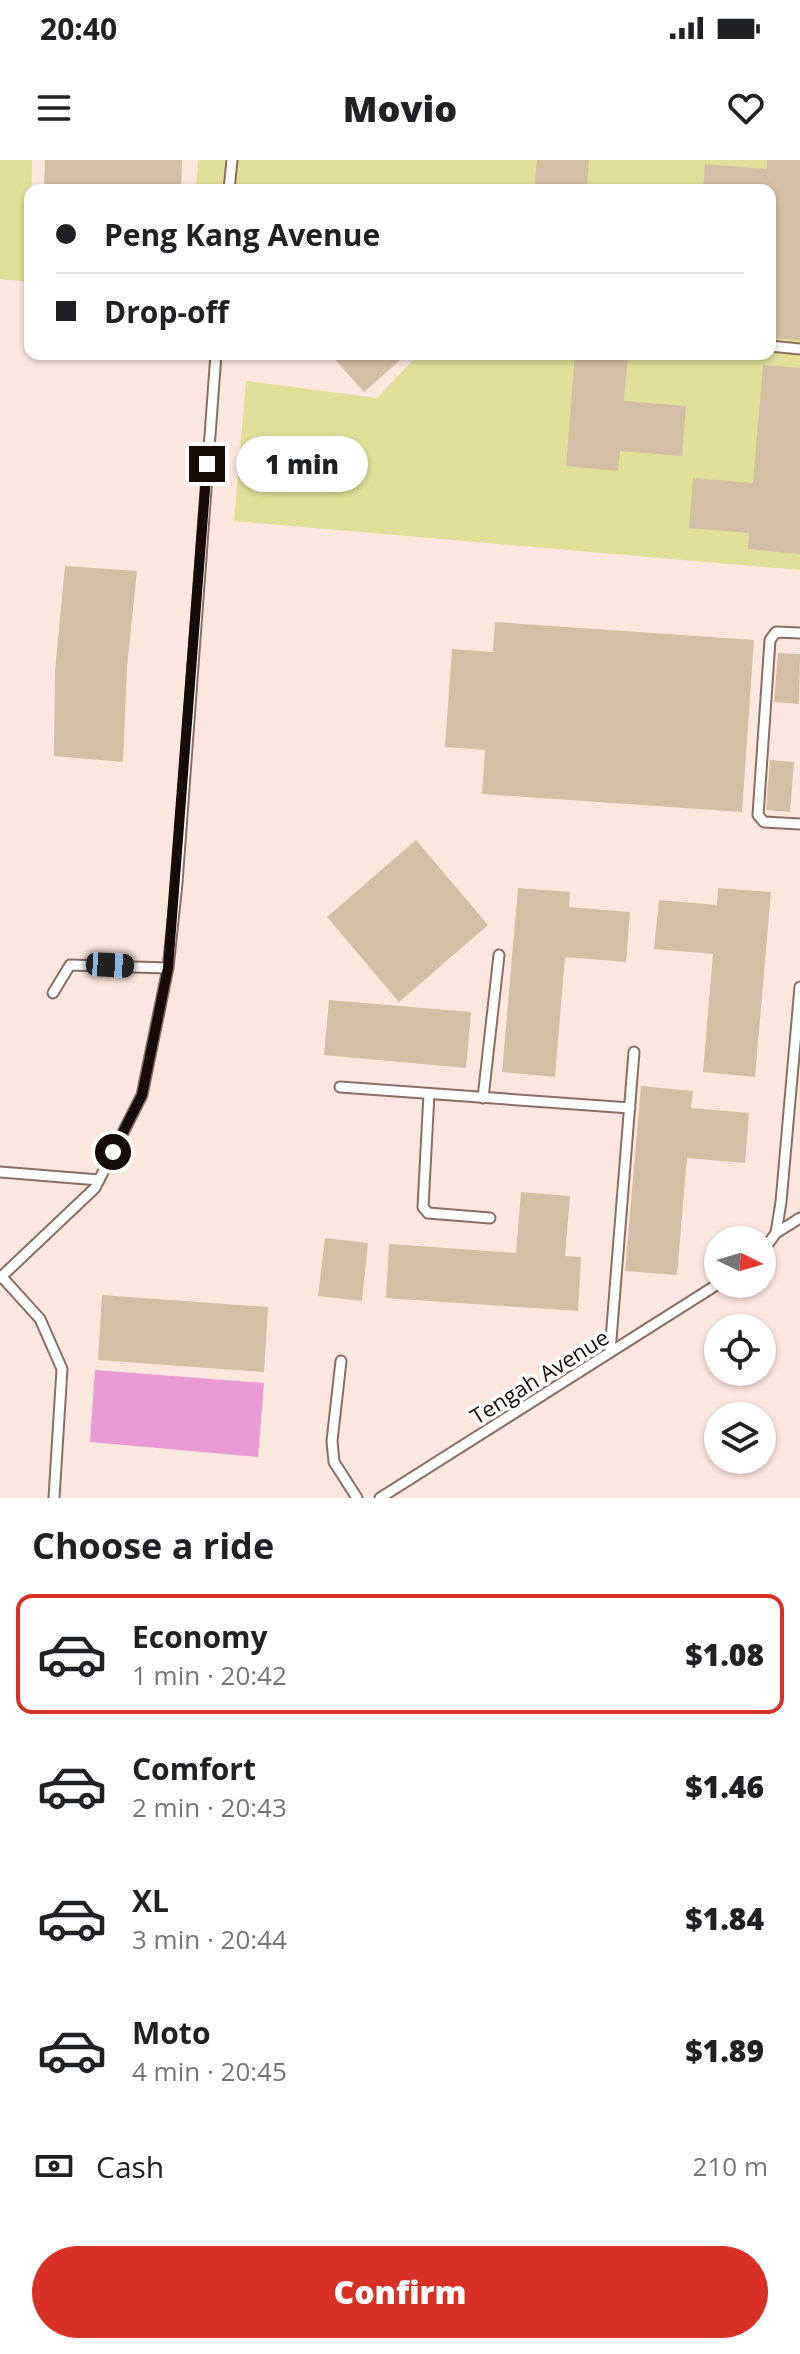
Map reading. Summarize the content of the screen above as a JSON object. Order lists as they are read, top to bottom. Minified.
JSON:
{"streets":{"lane":["Tengah Avenue"]},"north":"right","page":{"status":"20:40","header":"Movio","banner":["Peng Kang Avenue","Drop-off"],"bubble":"1 min","heading":"Choose a ride","list":[{"name":"Economy","note":"1 min · 20:42","value":"$1.08"},{"name":"Comfort","note":"2 min · 20:43","value":"$1.46"},{"name":"XL","note":"3 min · 20:44","value":"$1.84"},{"name":"Moto","note":"4 min · 20:45","value":"$1.89"}],"pay":["Cash","210 m"],"buttons":"Confirm"}}
